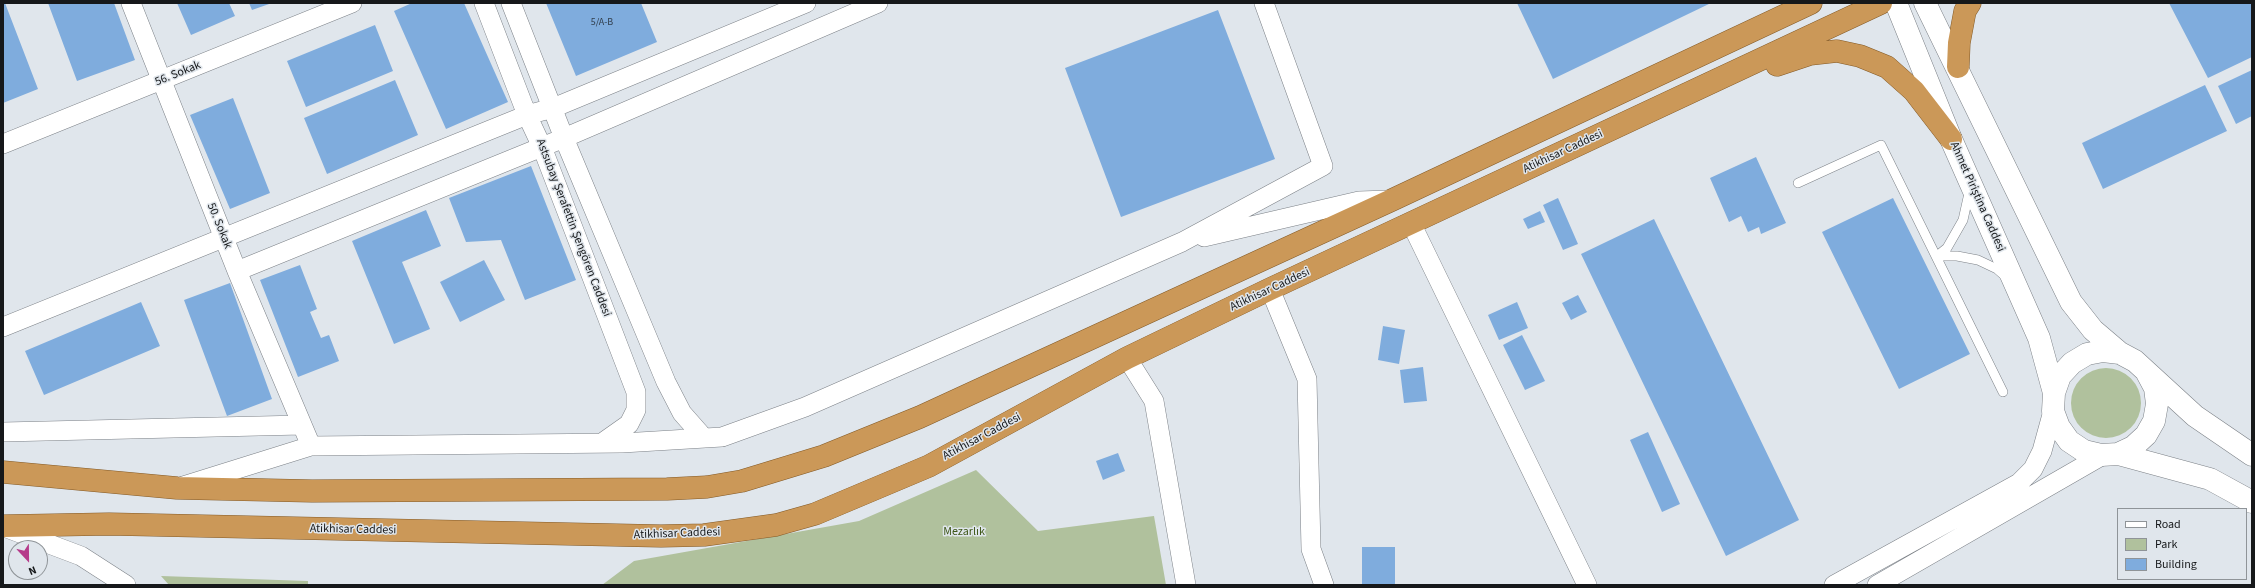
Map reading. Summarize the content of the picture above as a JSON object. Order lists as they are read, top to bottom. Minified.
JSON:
{"streets":{"highway":["Atikhisar Caddesi"],"street":["56. Sokak","Ahmet Piriştina Caddesi","50. Sokak","Astsubay Şerafettin Şengören Caddesi"]},"crossings":[["56. Sokak","50. Sokak"]],"parks":["Mezarlık"],"house_numbers":["5/A-B"],"legend":["Road","Park","Building"],"north":"bottom"}
